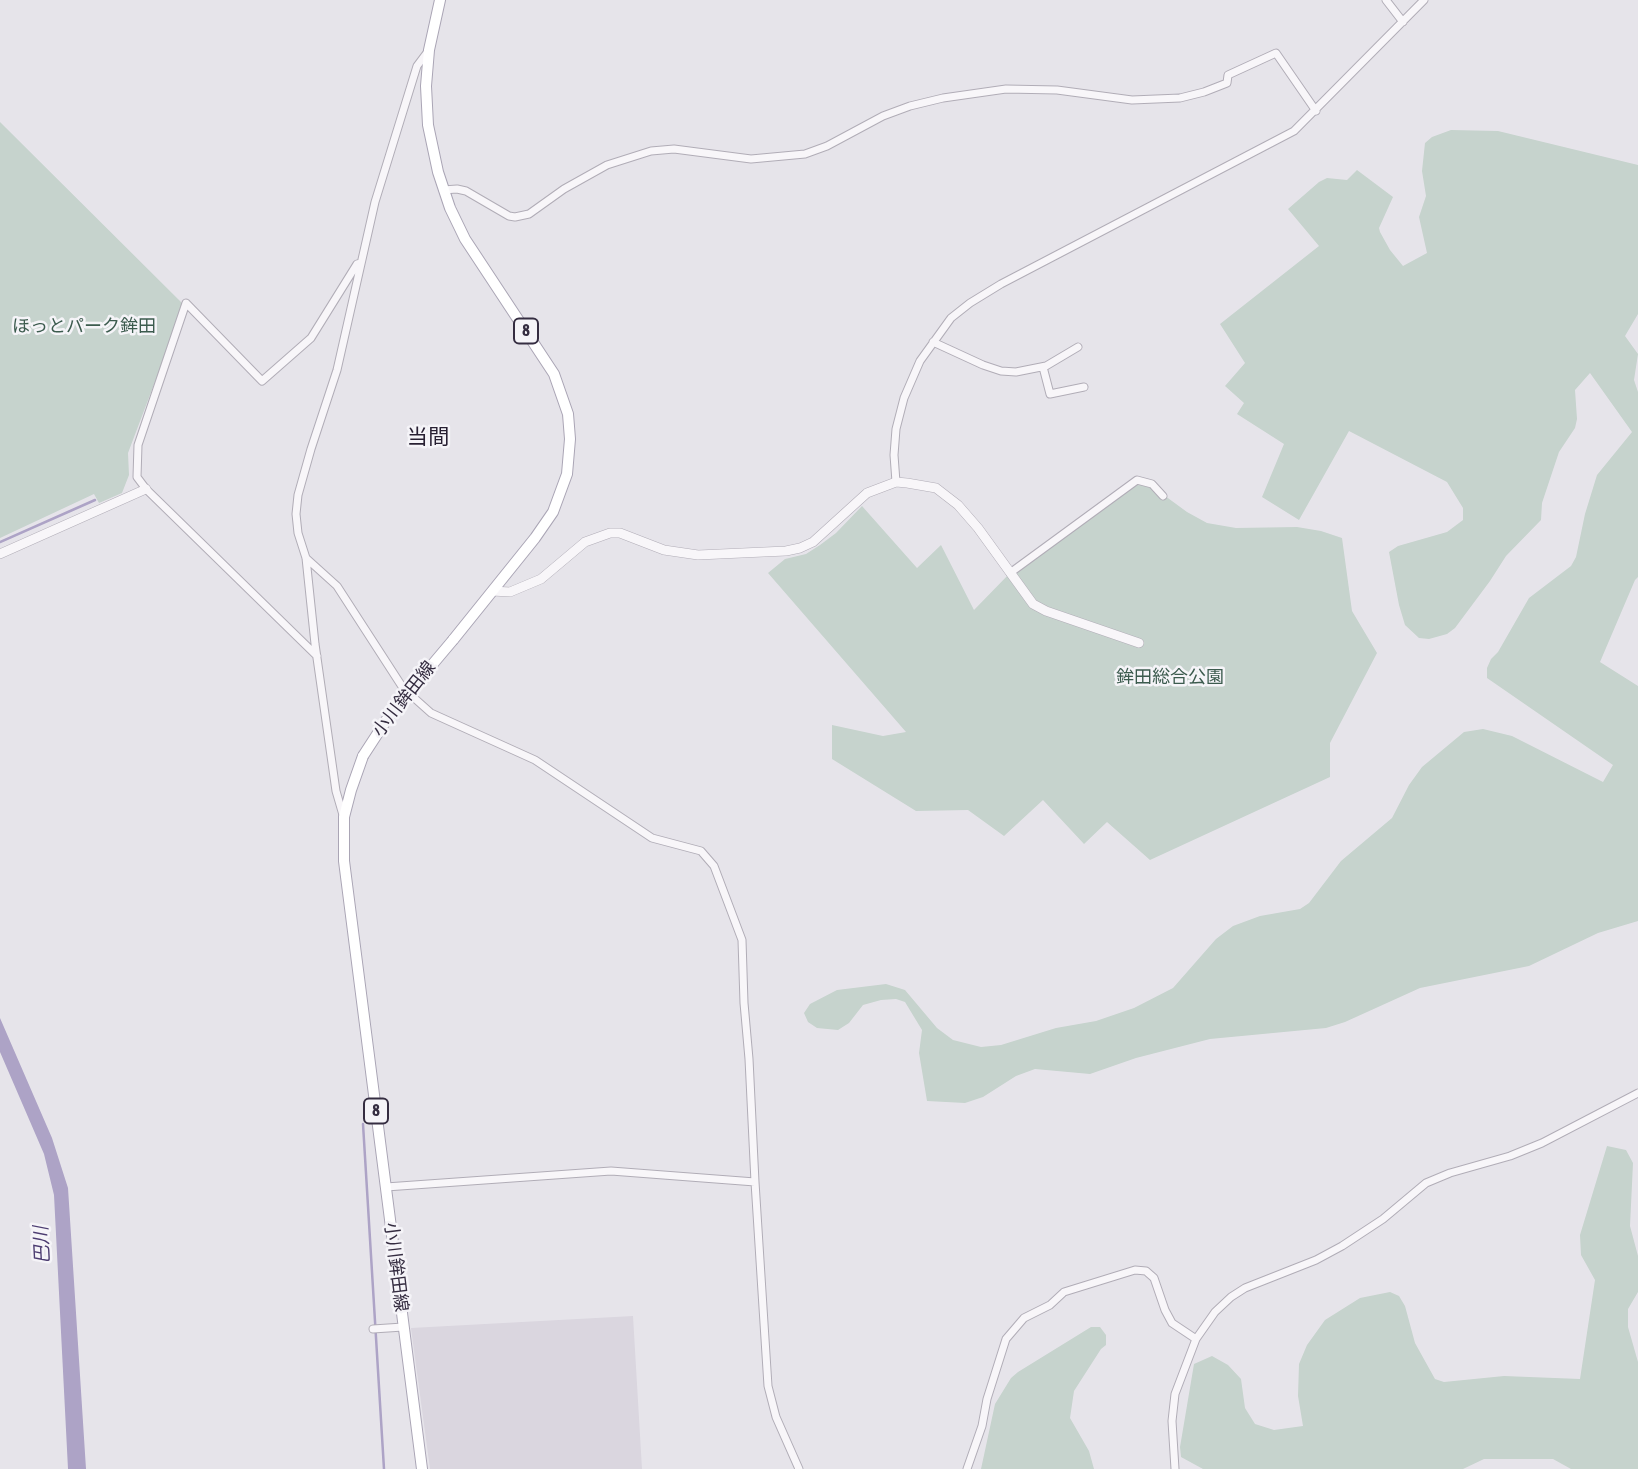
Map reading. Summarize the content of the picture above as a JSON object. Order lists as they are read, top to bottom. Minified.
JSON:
{"streets":{"main road":["8","小川鉾田線"]},"districts":["当間"],"water":["巴川"],"parks":["ほっとパーク鉾田","鉾田総合公園"]}
